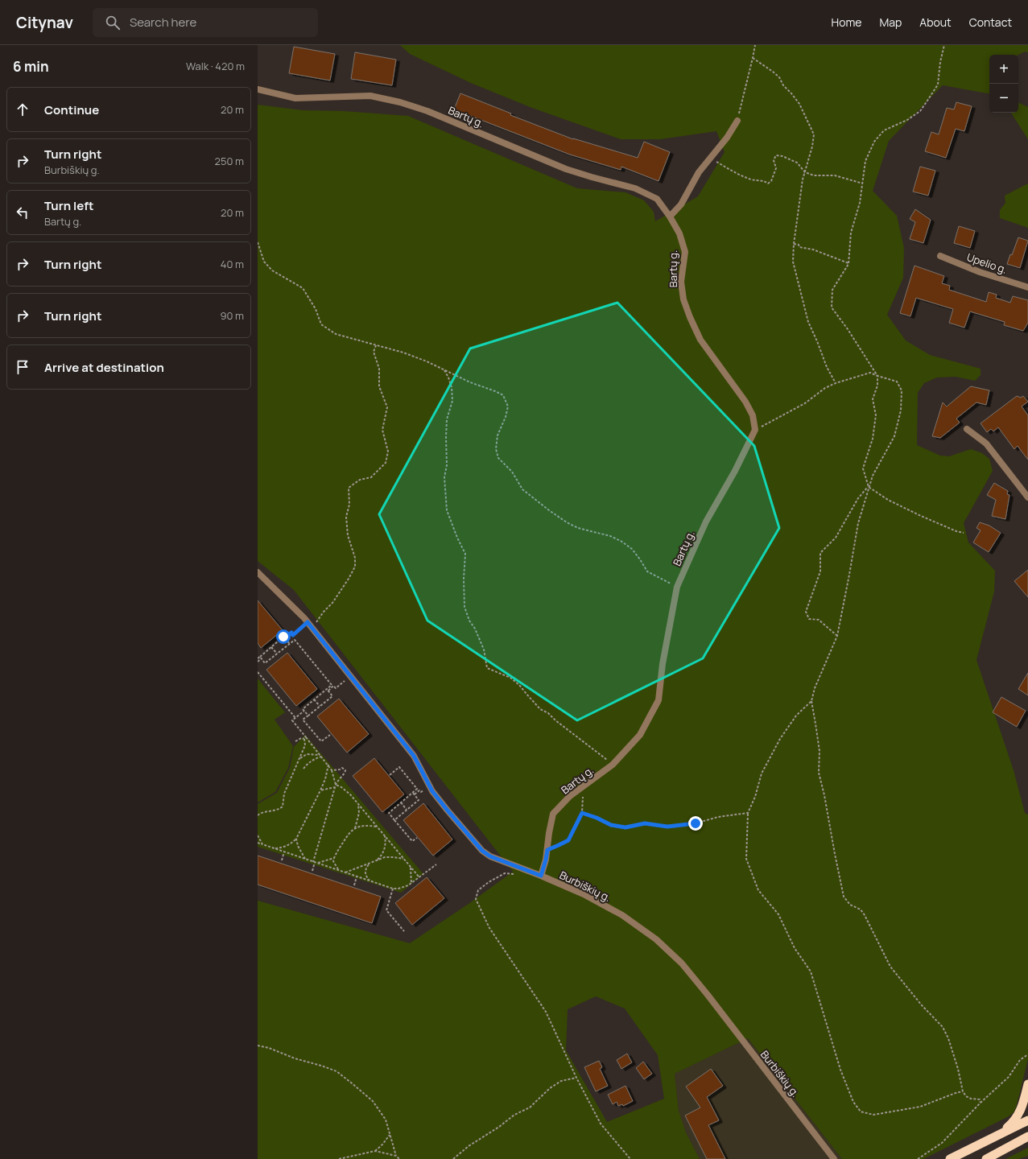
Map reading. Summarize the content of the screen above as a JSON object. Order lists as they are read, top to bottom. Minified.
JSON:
{"streets":{"street":["Bartų g.","Upelio g.","Burbiškių g."]},"crossings":[["Bartų g.","Burbiškių g."]],"page":{"header":"Citynav","search":"Search here","nav":["Home","Map","About","Contact"],"heading":["6 min","Walk · 420 m"],"map_buttons":["+","−"],"list":[["Continue","20 m"],["Turn right","Burbiškių g.","250 m"],["Turn left","Bartų g.","20 m"],["Turn right","40 m"],["Turn right","90 m"],"Arrive at destination"]}}
